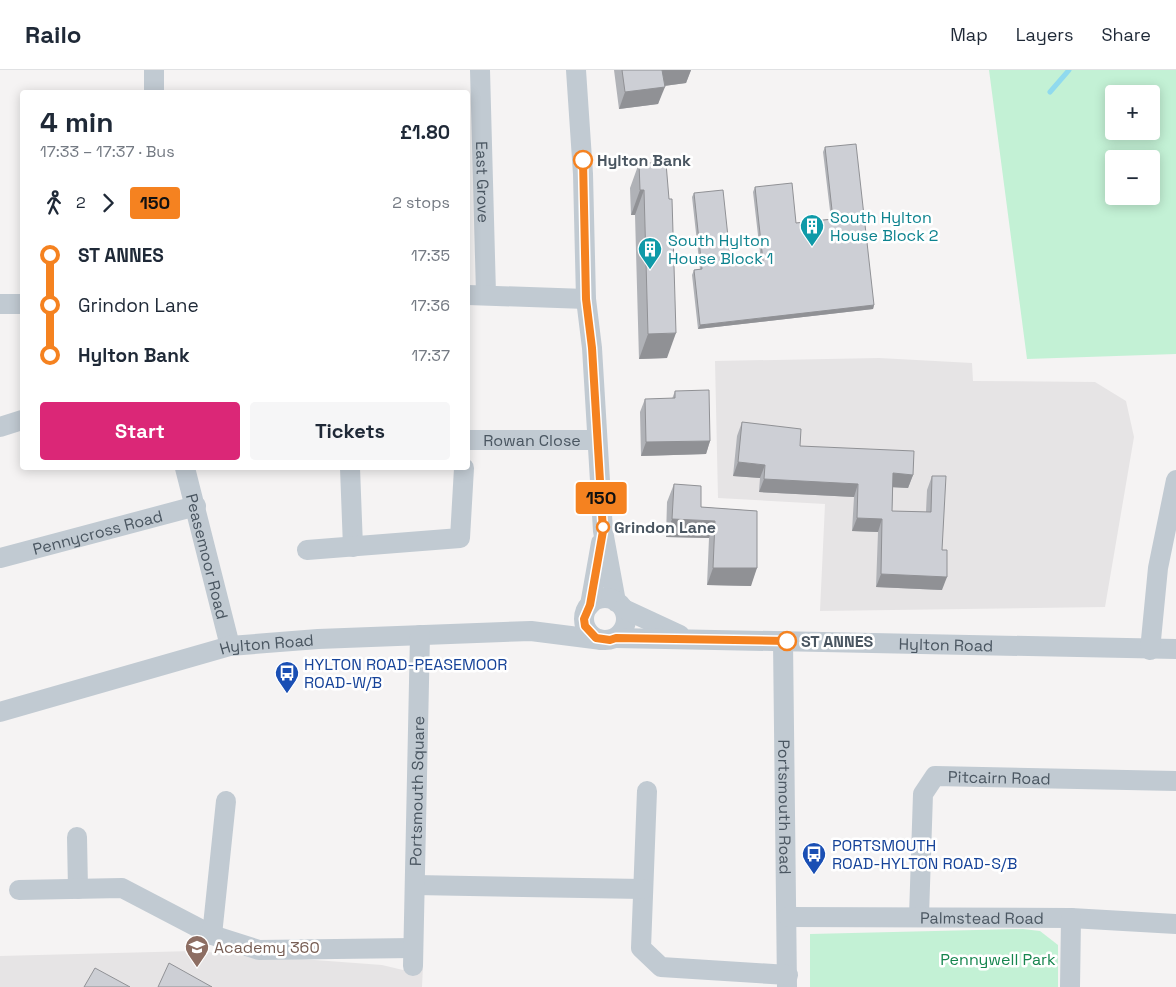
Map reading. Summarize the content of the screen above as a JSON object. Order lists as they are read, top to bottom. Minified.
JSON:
{"streets":{"street":["East Grove","Rowan Close","Pennycross Road","Peasemoor Road","Hylton Road","Pitcairn Road","Portsmouth Square","Portsmouth Road","Palmstead Road"]},"crossings":[["Pennycross Road","Peasemoor Road"],["Peasemoor Road","Hylton Road"],["Hylton Road","Portsmouth Square"],["Hylton Road","Portsmouth Road"],["Pitcairn Road","Palmstead Road"],["Portsmouth Road","Palmstead Road"]],"parks":["Pennywell Park"],"places":{"other":["Hylton Bank","Grindon Lane","ST ANNES"],"building":["South Hylton House Block 2","South Hylton House Block 1"],"bus stop":["HYLTON ROAD-PEASEMOOR ROAD-W/B","PORTSMOUTH ROAD-HYLTON ROAD-S/B"],"school or university":["Academy 360"]},"lines":["bus line 150"],"page":{"header":"Railo","nav":["Map","Layers","Share"],"on_map":"150","map_buttons":["+","−"],"heading":["4 min","17:33 – 17:37 · Bus","£1.80"],"legs":["2","150","2 stops"],"list":[{"name":"ST ANNES","value":"17:35"},{"name":"Grindon Lane","value":"17:36"},{"name":"Hylton Bank","value":"17:37"}],"buttons":["Start","Tickets"]}}
